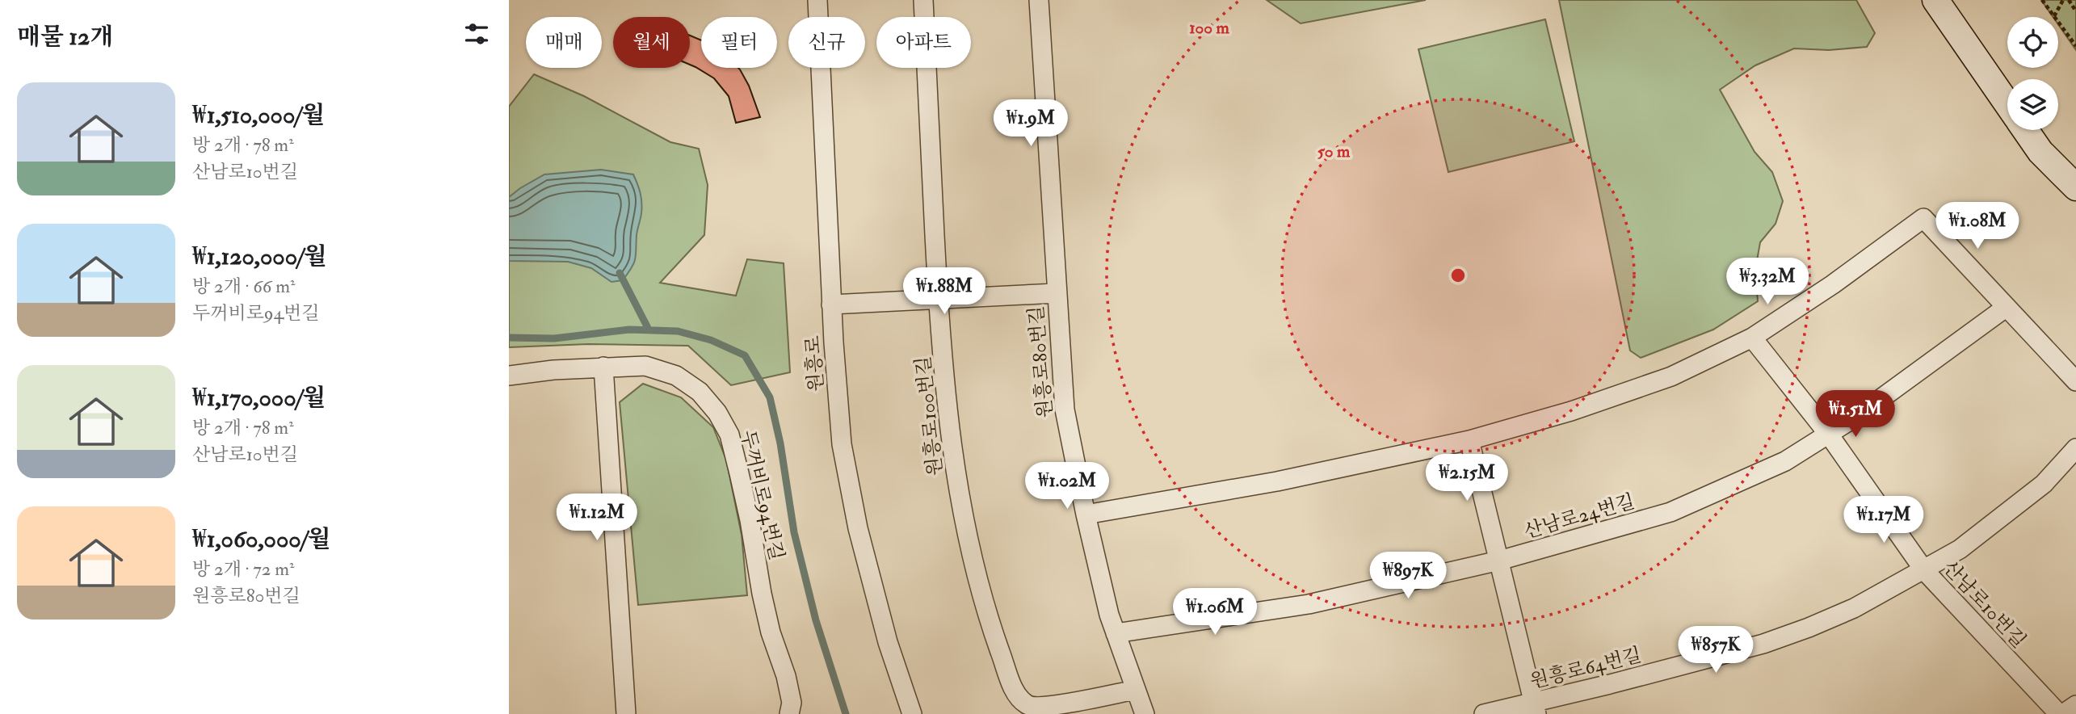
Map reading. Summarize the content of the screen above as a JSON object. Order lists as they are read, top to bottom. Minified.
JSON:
{"streets":{"street":["원흥로80번길","원흥로","원흥로100번길","두꺼비로94번길","산남로24번길","산남로10번길","원흥로64번길"]},"crossings":[["원흥로80번길","원흥로"],["원흥로80번길","원흥로100번길"],["원흥로80번길","산남로24번길"],["산남로24번길","산남로10번길"],["산남로10번길","원흥로64번길"]],"page":{"heading":"매물 12개","chip":["매매","월세","필터","신규","아파트"],"list":[{"name":"₩1,510,000/월","note":"방 2개 · 78 m² · 산남로10번길"},{"name":"₩1,120,000/월","note":"방 2개 · 66 m² · 두꺼비로94번길"},{"name":"₩1,170,000/월","note":"방 2개 · 78 m² · 산남로10번길"},{"name":"₩1,060,000/월","note":"방 2개 · 72 m² · 원흥로80번길"}],"price":["₩1.9M","₩1.08M","₩3.32M","₩1.88M","₩1.51M","₩2.15M","₩1.02M","₩1.12M","₩1.17M","₩897K","₩1.06M","₩857K"]},"rings":["100 m","50 m"]}
